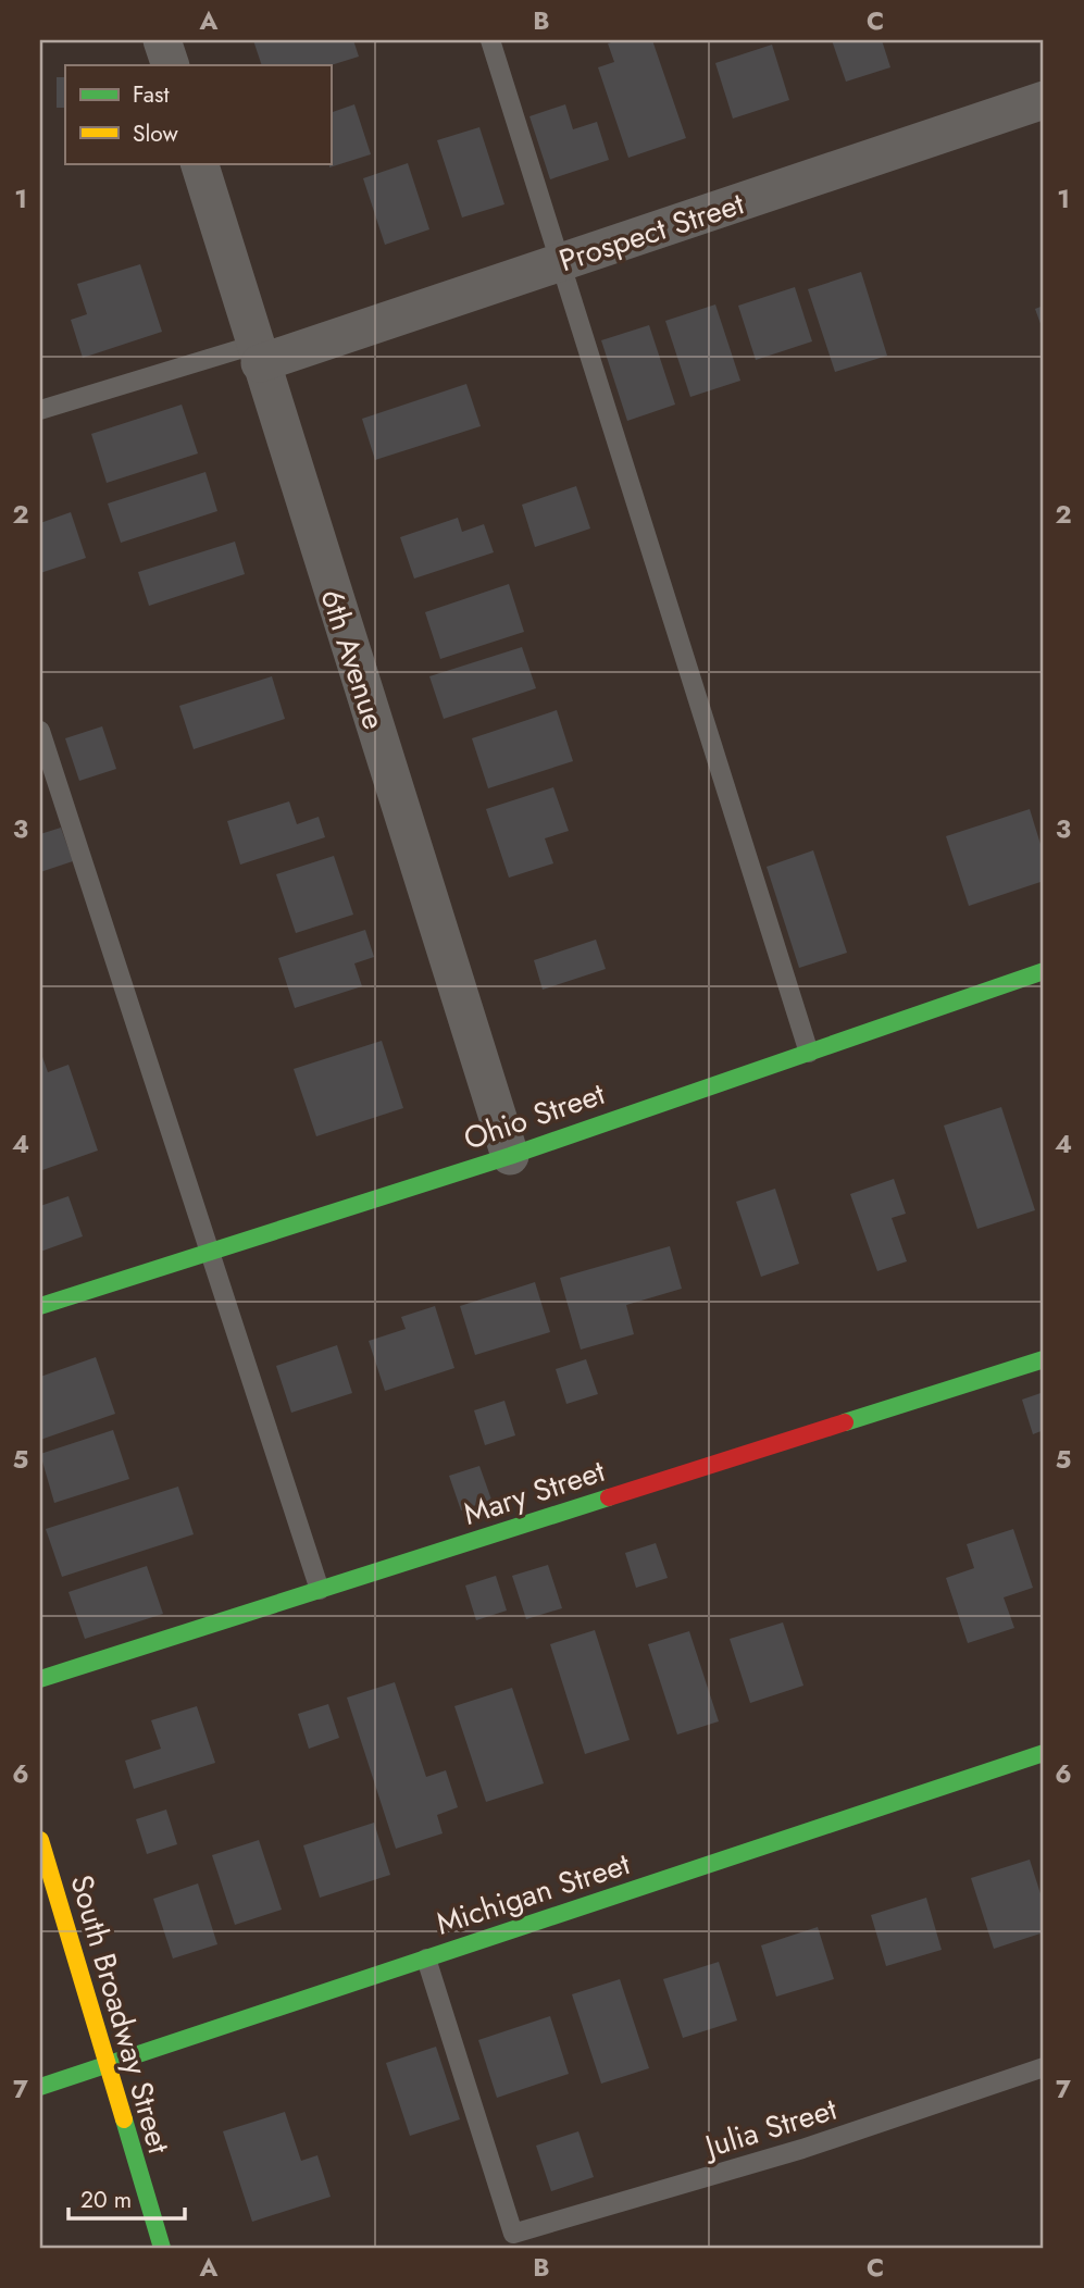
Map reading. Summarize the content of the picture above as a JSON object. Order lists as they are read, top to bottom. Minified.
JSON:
{"streets":{"street":["Prospect Street","6th Avenue","Ohio Street","Mary Street","Michigan Street","South Broadway Street"],"lane":["Julia Street"]},"crossings":[["Prospect Street","6th Avenue"],["6th Avenue","Ohio Street"],["Michigan Street","South Broadway Street"],["Michigan Street","Julia Street"]],"legend":["Fast","Slow"],"scale_bar":"20 m","grid":{"columns":["A","B","C"],"rows":["1","2","3","4","5","6","7"]}}
